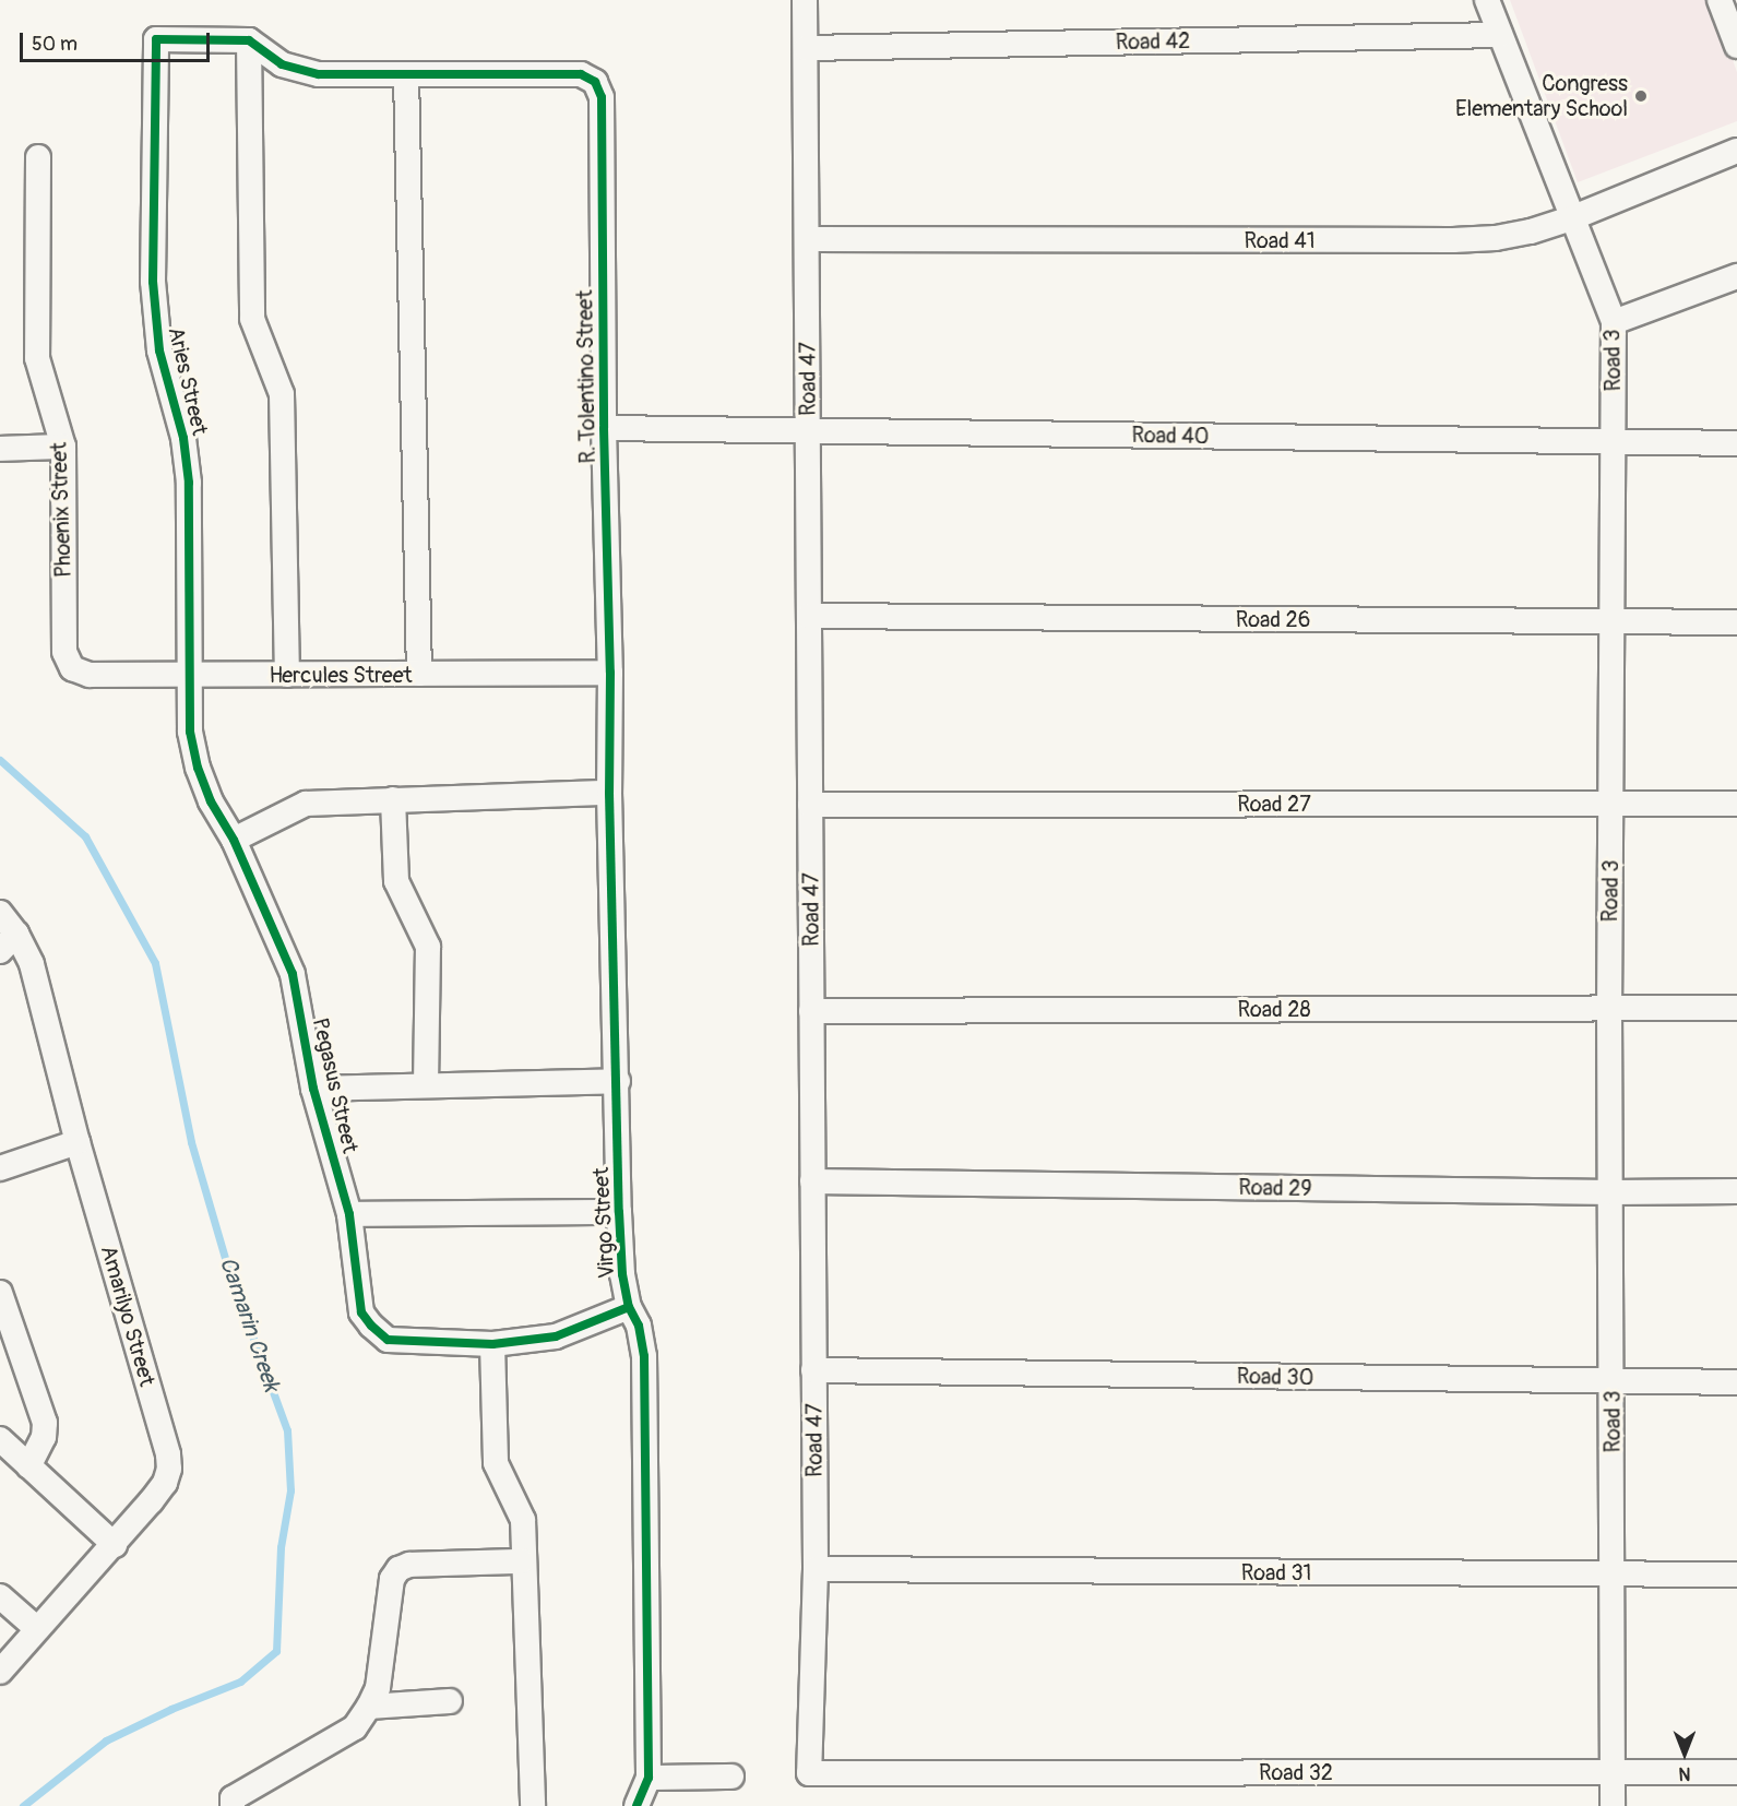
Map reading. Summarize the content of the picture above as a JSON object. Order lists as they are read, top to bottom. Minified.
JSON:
{"streets":{"street":["Road 42","Road 41","Road 3","R. Tolentino Street","Road 47","Aries Street","Road 40","Phoenix Street","Road 26","Hercules Street","Road 27","Road 28","Pegasus Street","Road 29","Virgo Street","Amarilyo Street","Road 30","Road 31","Road 32"]},"crossings":[["Road 42","Road 3"],["Road 42","Road 47"],["Road 41","Road 3"],["Road 41","Road 47"],["Road 3","Road 40"],["Road 3","Road 26"],["Road 3","Road 27"],["Road 3","Road 28"],["Road 3","Road 29"],["Road 3","Road 30"],["Road 3","Road 31"],["Road 3","Road 32"],["R. Tolentino Street","Road 40"],["R. Tolentino Street","Hercules Street"],["R. Tolentino Street","Virgo Street"],["Road 47","Road 40"],["Road 47","Road 26"],["Road 47","Road 27"],["Road 47","Road 28"],["Road 47","Road 29"],["Road 47","Road 30"],["Road 47","Road 31"],["Road 47","Road 32"],["Aries Street","Hercules Street"],["Aries Street","Pegasus Street"],["Phoenix Street","Hercules Street"],["Hercules Street","Virgo Street"]],"water":["Camarin Creek"],"places":["Congress Elementary School"],"scale_bar":"50 m","north":"bottom"}
